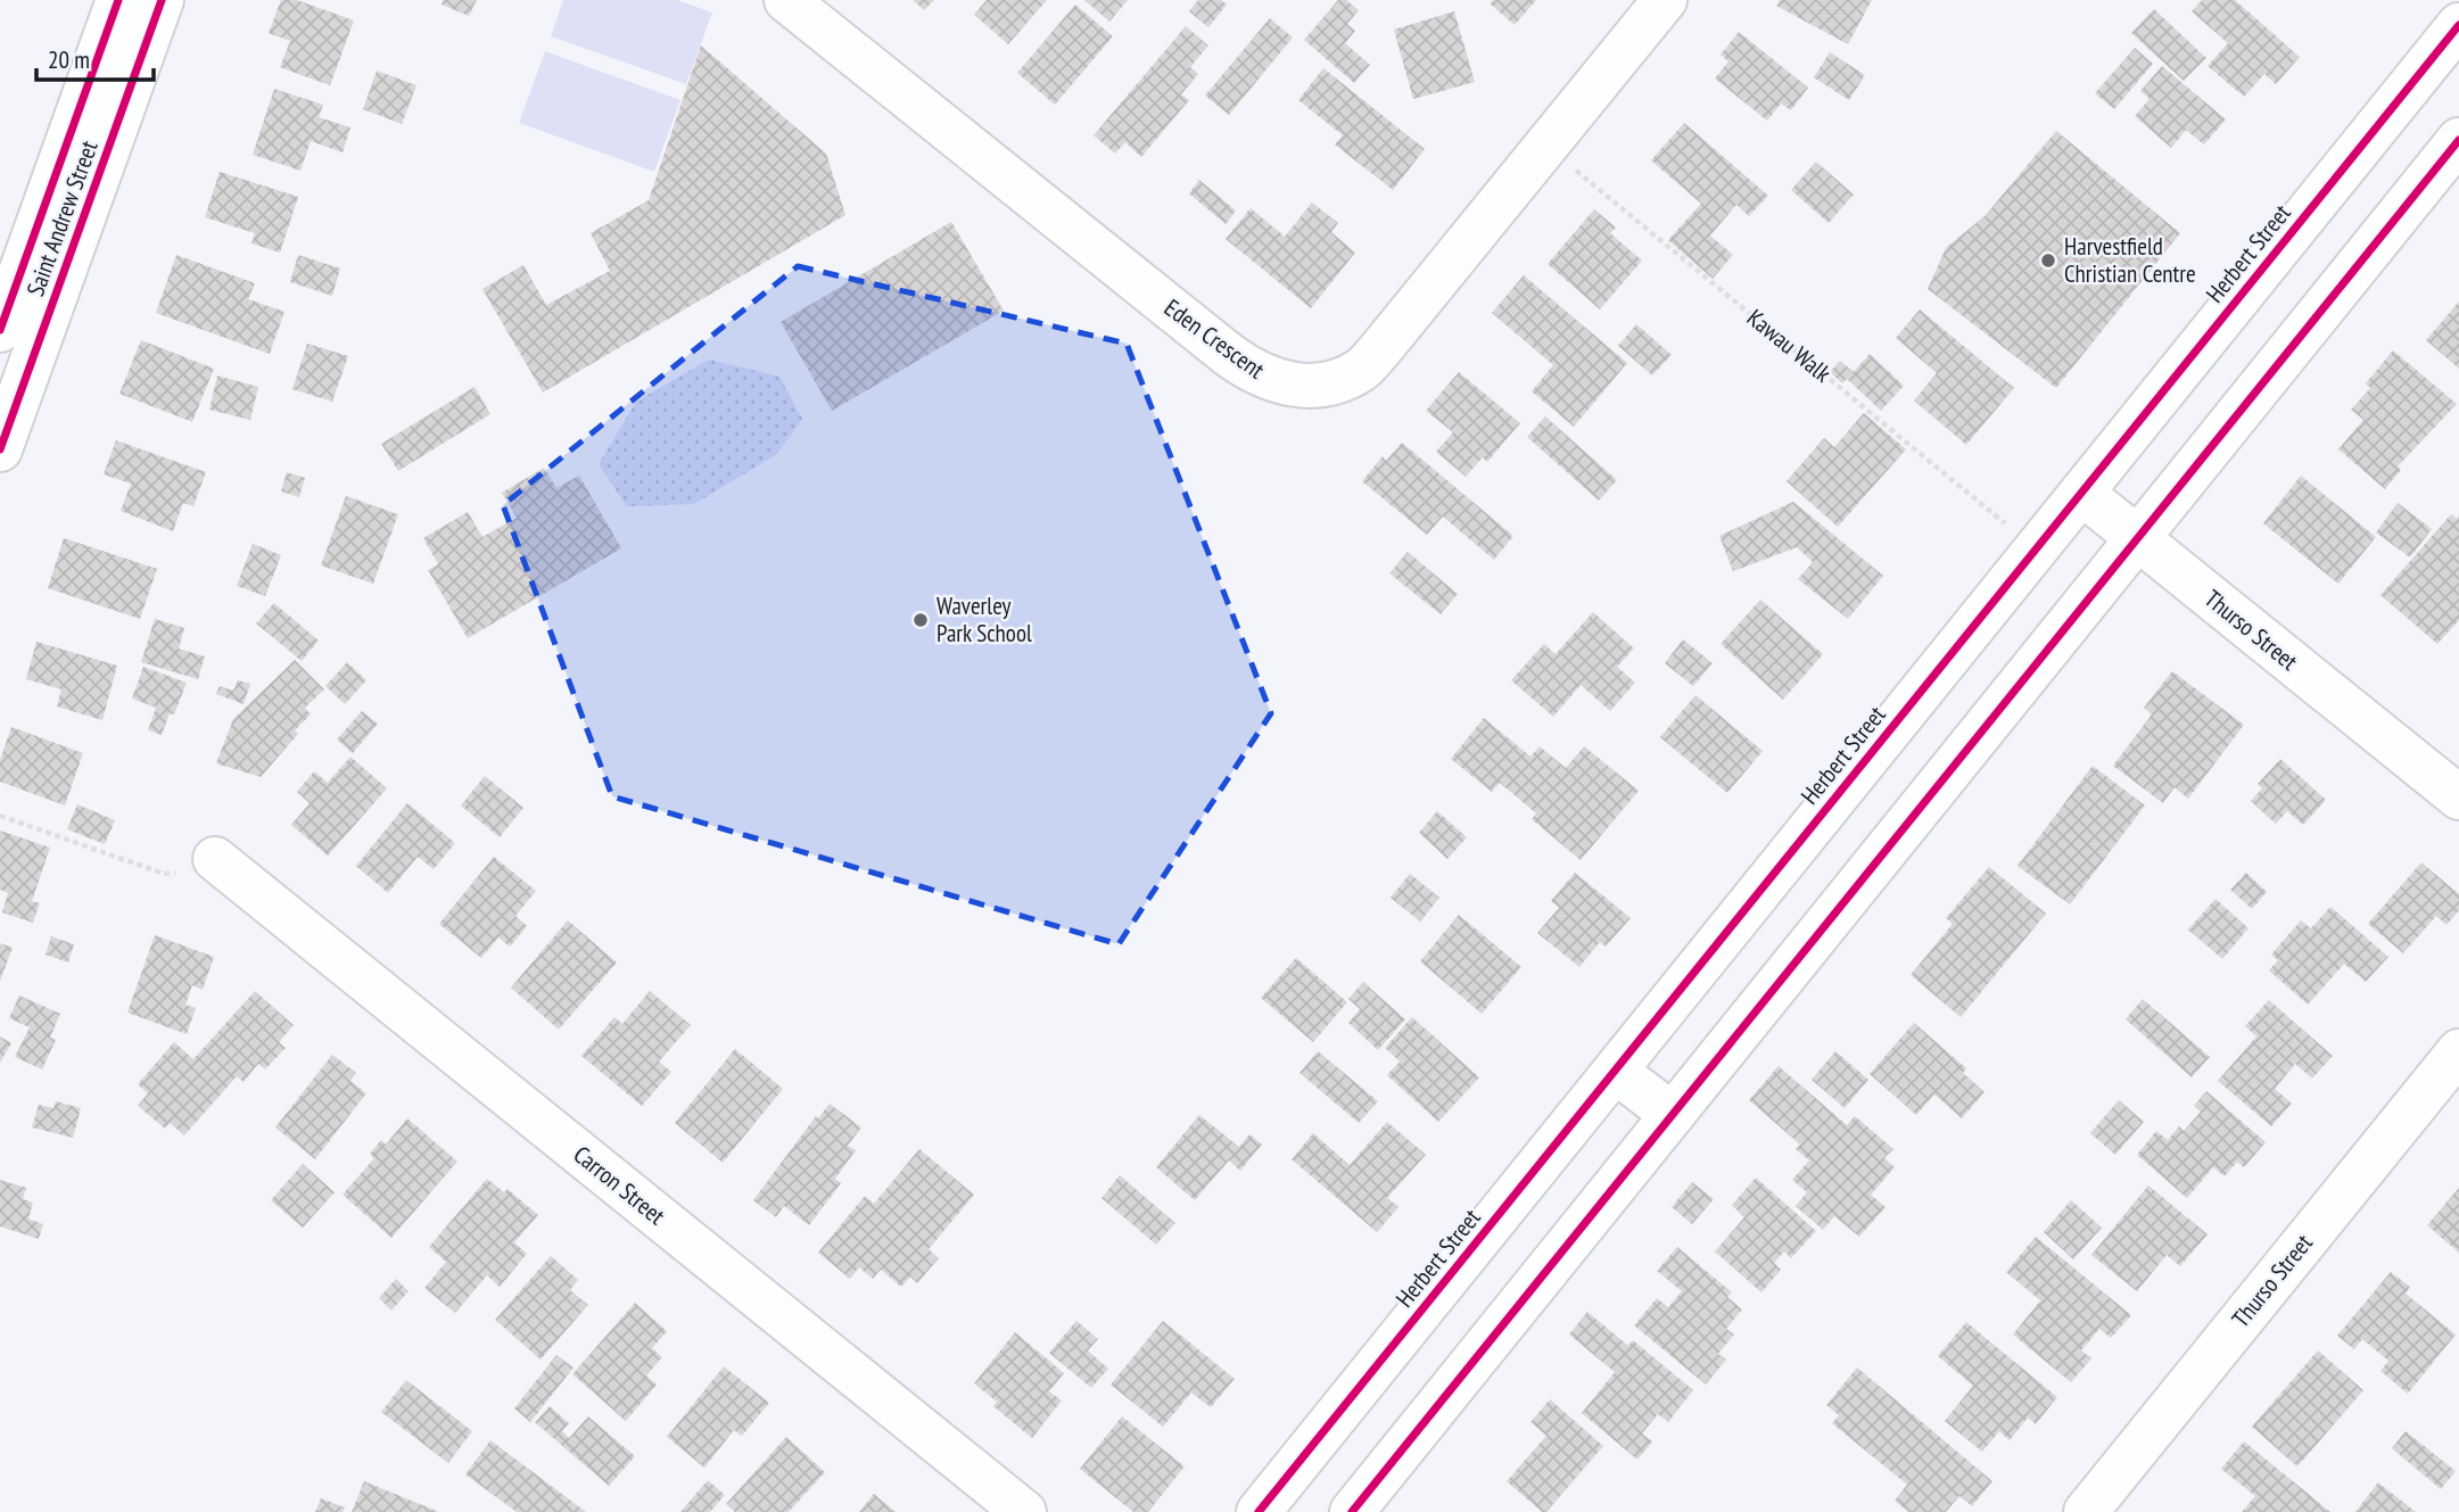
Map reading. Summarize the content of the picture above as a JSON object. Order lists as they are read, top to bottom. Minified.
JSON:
{"streets":{"street":["Saint Andrew Street","Herbert Street","Eden Crescent","Thurso Street","Carron Street"],"path":["Kawau Walk"]},"crossings":[["Herbert Street","Thurso Street"]],"places":["Harvestfield Christian Centre","Waverley Park School"],"scale_bar":"20 m"}
